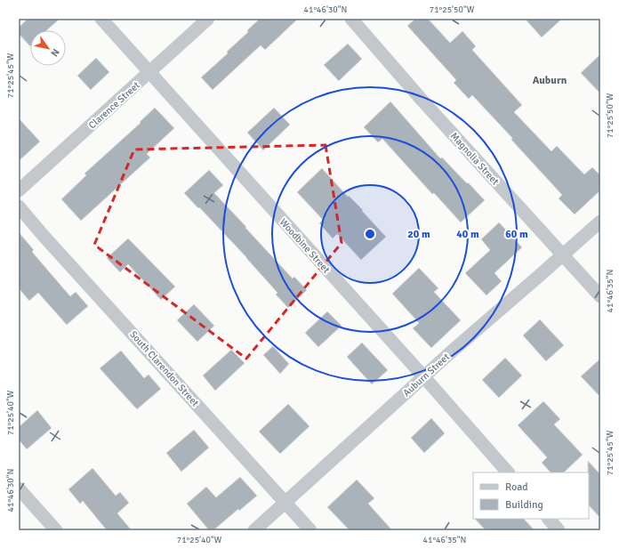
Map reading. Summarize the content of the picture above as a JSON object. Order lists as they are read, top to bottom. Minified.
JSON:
{"streets":{"street":["Clarence Street","Magnolia Street","Woodbine Street","South Clarendon Street","Auburn Street"]},"crossings":[["Clarence Street","Woodbine Street"],["Magnolia Street","Auburn Street"],["Woodbine Street","Auburn Street"],["South Clarendon Street","Auburn Street"]],"districts":["Auburn"],"legend":["Road","Building"],"north":"bottom right","coordinates":["41°46'30\"N","71°25'50\"W","71°25'45\"W","41°46'35\"N","71°25'40\"W"],"rings":["20 m","40 m","60 m"]}
